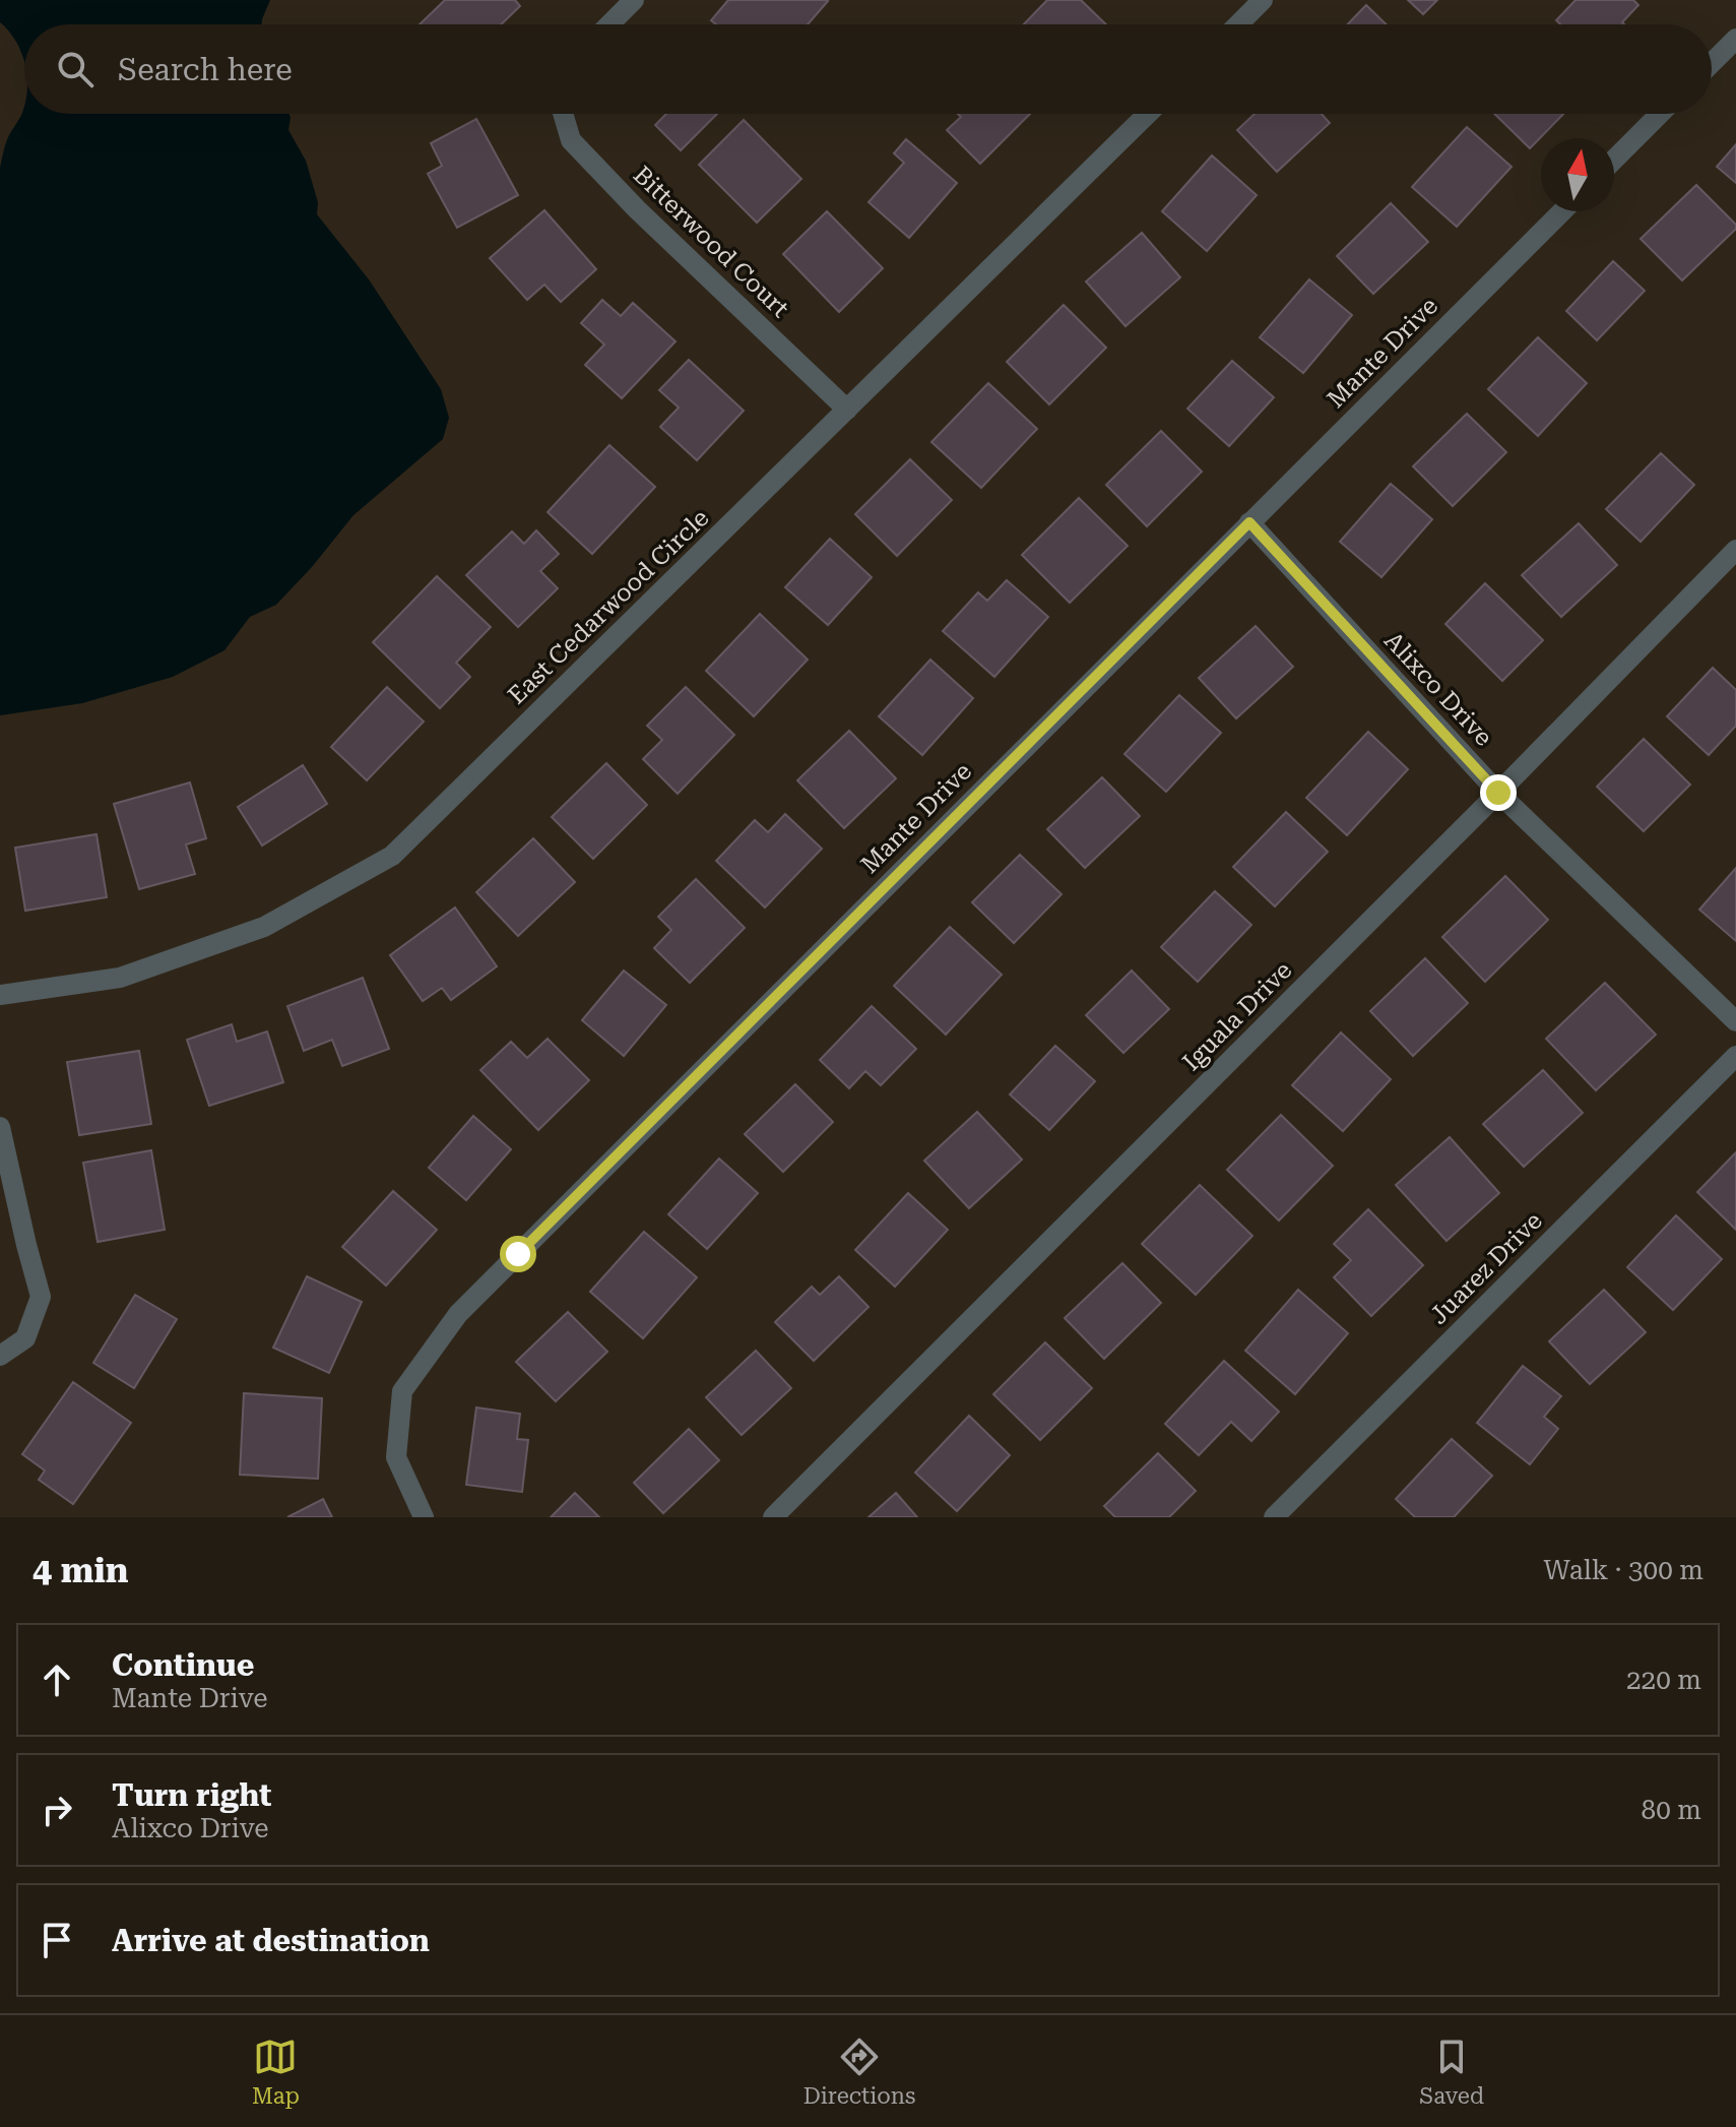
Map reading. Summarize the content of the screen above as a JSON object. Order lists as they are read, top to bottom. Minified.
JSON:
{"streets":{"street":["Bitterwood Court","Mante Drive","East Cedarwood Circle","Alixco Drive","Iguala Drive","Juarez Drive"]},"crossings":[["Bitterwood Court","East Cedarwood Circle"],["Mante Drive","Alixco Drive"],["Alixco Drive","Iguala Drive"]],"north":"top","page":{"search":"Search here","heading":["4 min","Walk · 300 m"],"list":[["Continue","Mante Drive","220 m"],["Turn right","Alixco Drive","80 m"],"Arrive at destination"],"nav":["Map","Directions","Saved"]}}
